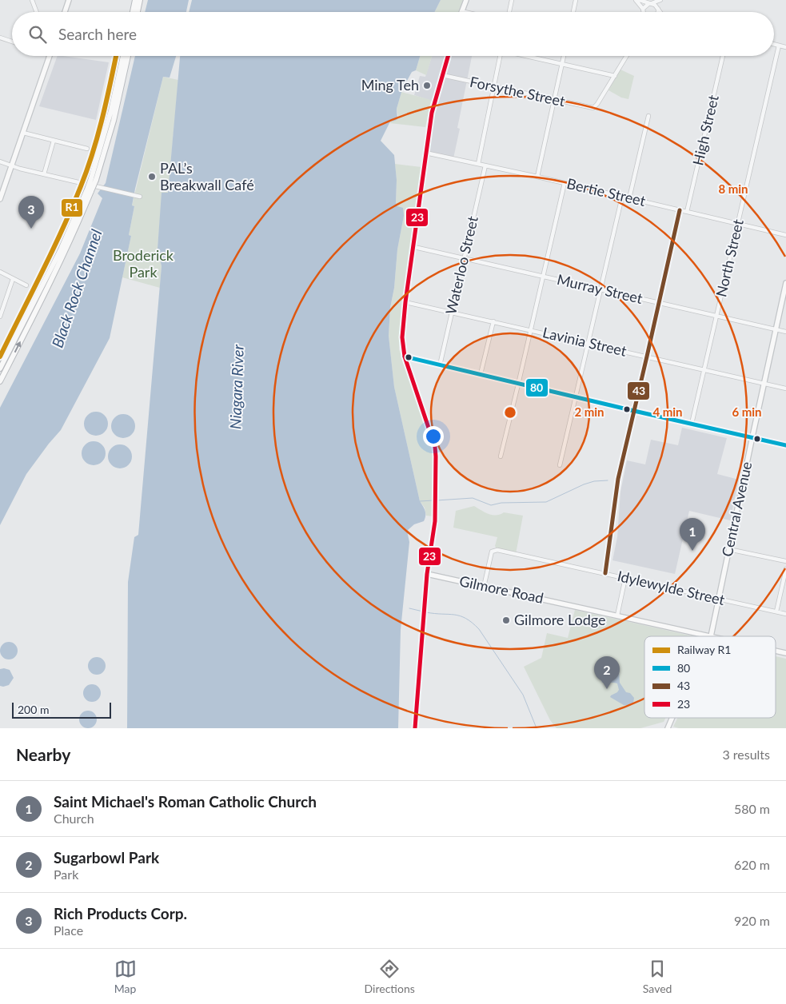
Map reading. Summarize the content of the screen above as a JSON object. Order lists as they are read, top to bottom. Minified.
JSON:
{"streets":{"main road":["Central Avenue","Gilmore Road"],"street":["Forsythe Street","High Street","Bertie Street","North Street","Waterloo Street","Murray Street","Lavinia Street","Idylewylde Street"]},"crossings":[["High Street","Bertie Street"],["Bertie Street","North Street"],["Bertie Street","Waterloo Street"],["North Street","Murray Street"],["North Street","Lavinia Street"],["Waterloo Street","Murray Street"],["Waterloo Street","Lavinia Street"],["Murray Street","Central Avenue"],["Lavinia Street","Central Avenue"],["Central Avenue","Idylewylde Street"],["Central Avenue","Gilmore Road"],["Idylewylde Street","Gilmore Road"]],"water":["Black Rock Channel","Niagara River"],"parks":["Broderick Park"],"places":["Ming Teh","PAL’s Breakwall Café","Gilmore Lodge"],"lines":["rail line R1","transit line 23","transit line 43","transit line 80"],"legend":["Railway R1","80","43","23"],"scale_bar":"200 m","page":{"search":"Search here","pins":["3","1","2"],"scale":"200 m","heading":["Nearby","3 results"],"list":[{"mark":"1","name":"Saint Michael's Roman Catholic Church","note":"Church","value":"580 m"},{"mark":"2","name":"Sugarbowl Park","note":"Park","value":"620 m"},{"mark":"3","name":"Rich Products Corp.","note":"Place","value":"920 m"}],"nav":["Map","Directions","Saved"]},"rings":["8 min","2 min","4 min","6 min"]}
